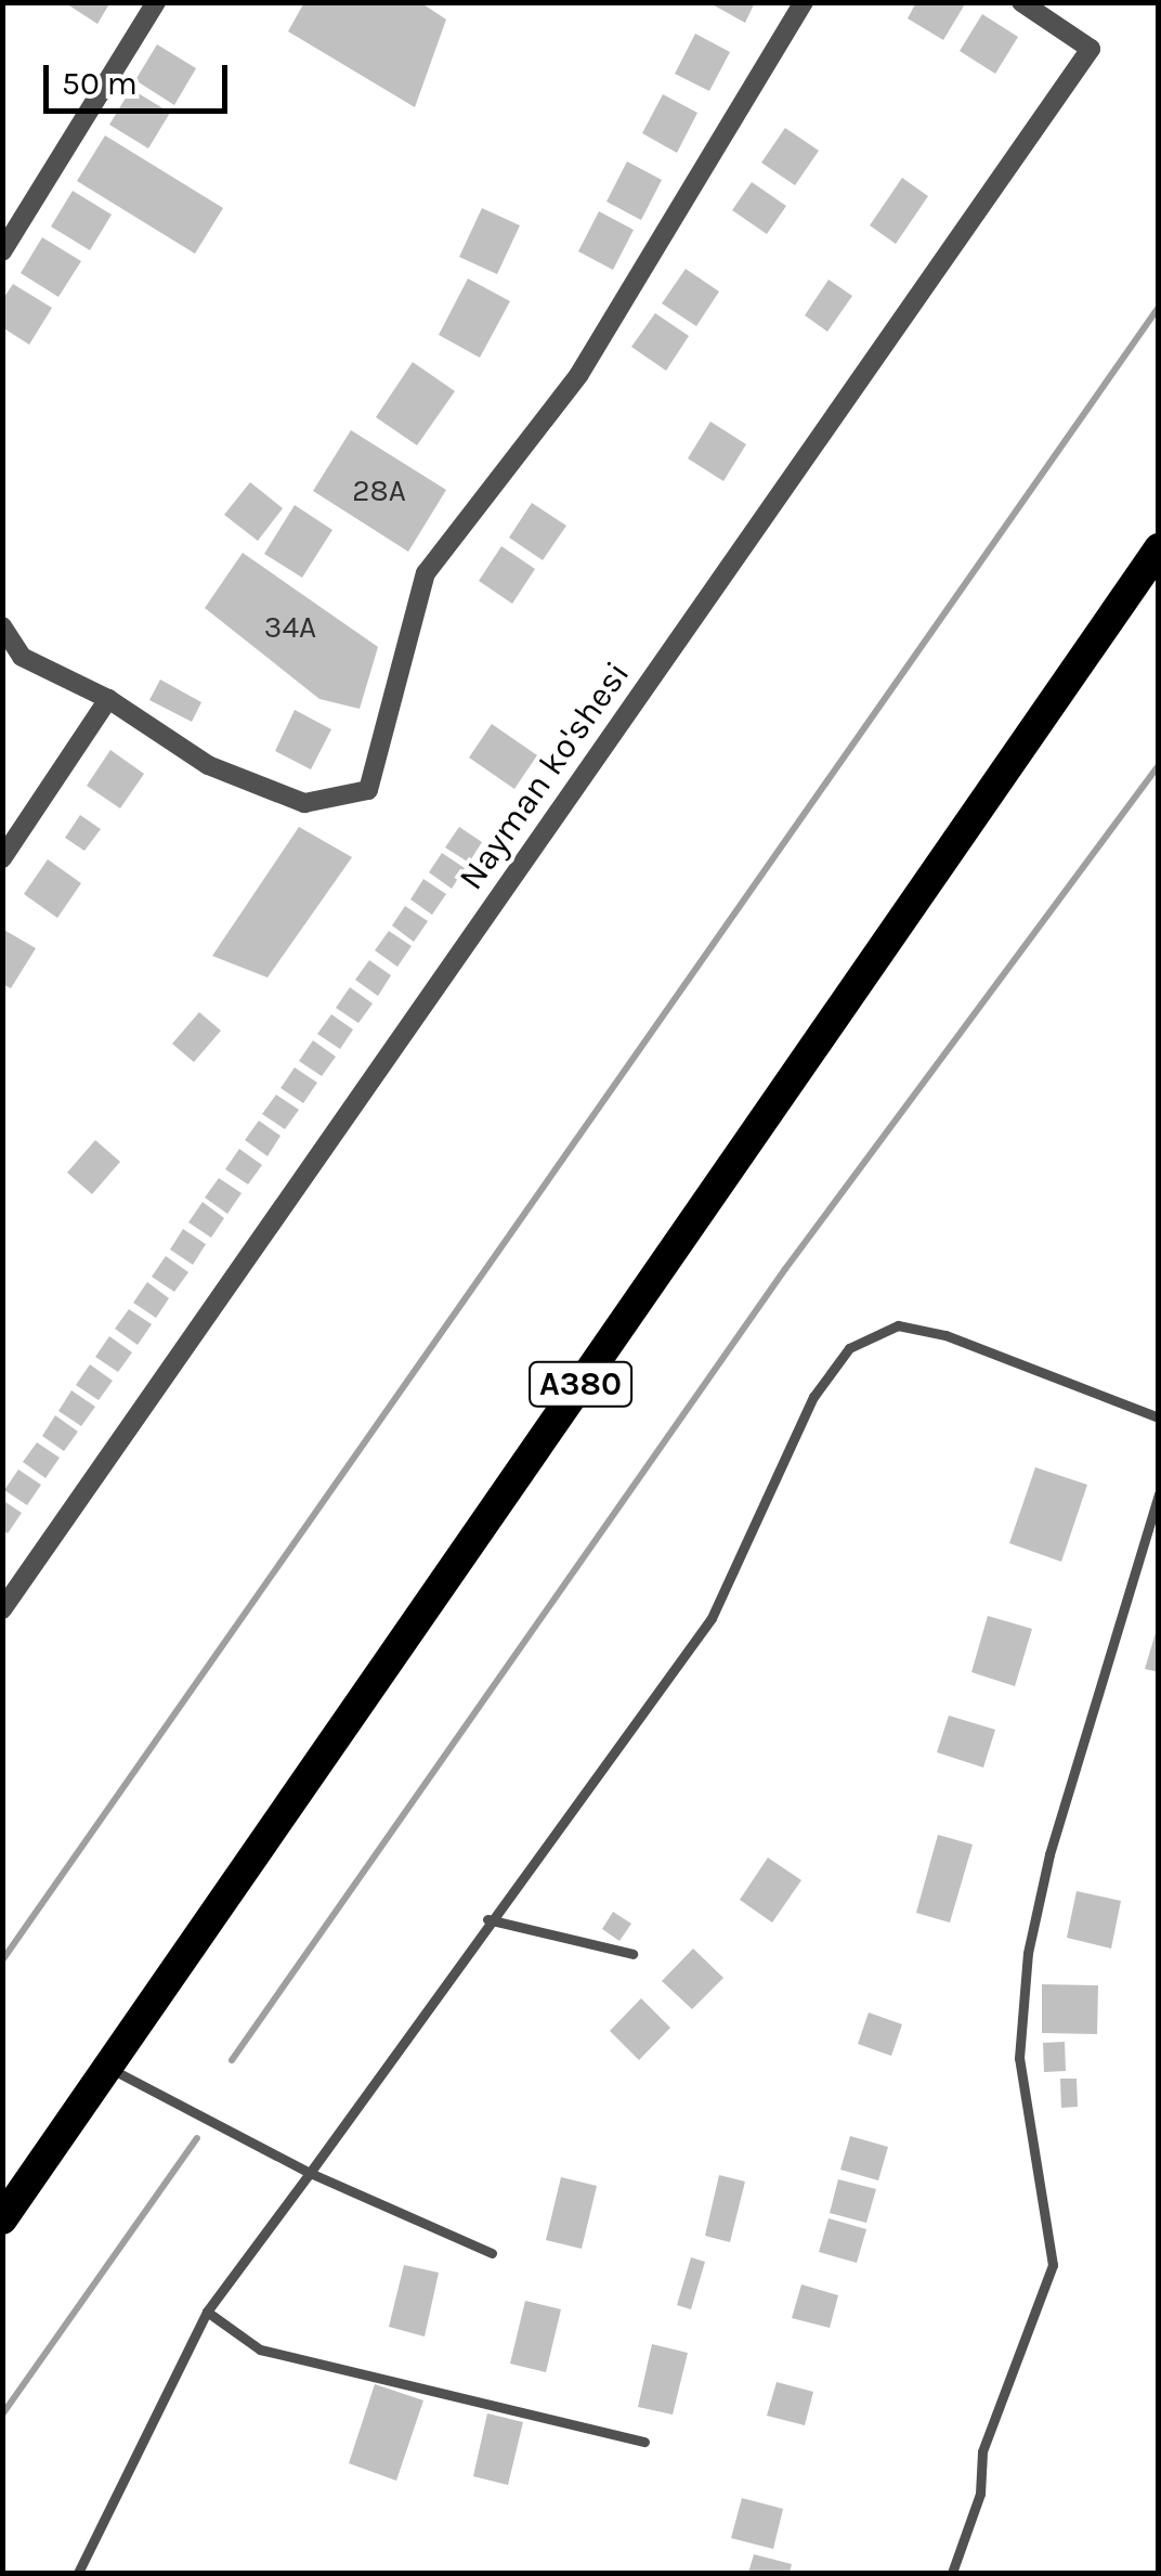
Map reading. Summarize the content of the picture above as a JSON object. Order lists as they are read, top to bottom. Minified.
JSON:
{"streets":{"highway":["A380"],"street":["Nayman ko'shesi"]},"house_numbers":["28A","34A"],"scale_bar":"50 m"}
